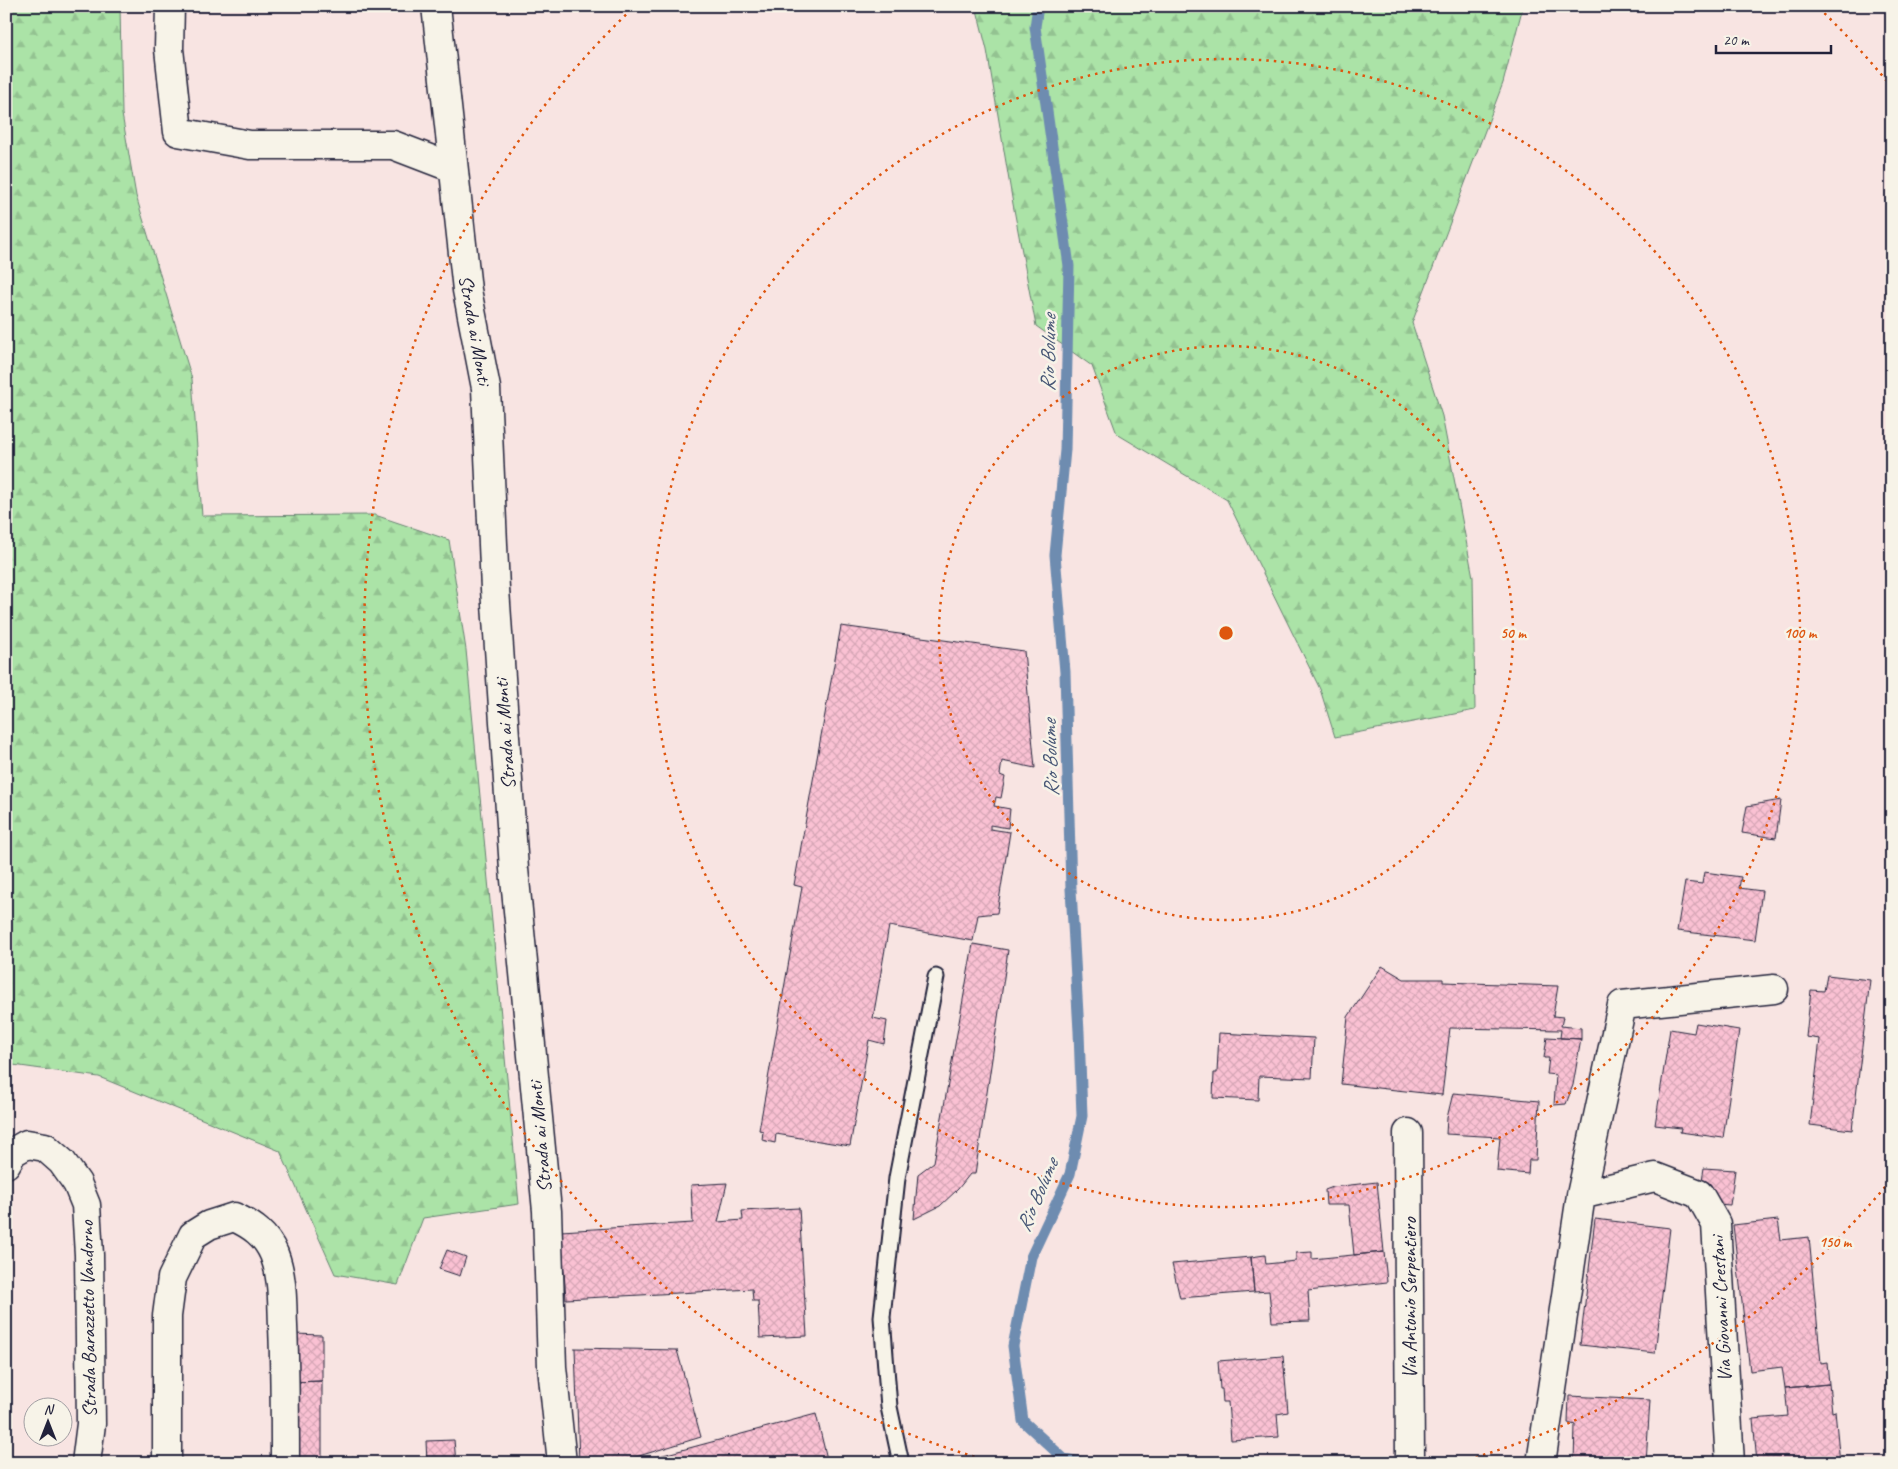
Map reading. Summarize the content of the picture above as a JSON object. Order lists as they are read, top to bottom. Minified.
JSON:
{"streets":{"street":["Strada ai Monti","Via Antonio Serpentiero","Via Giovanni Crestani","Strada Barazzetto Vandorno"]},"water":["Rio Bolume"],"scale_bar":"20 m","north":"top","rings":["50 m","100 m","150 m"]}
